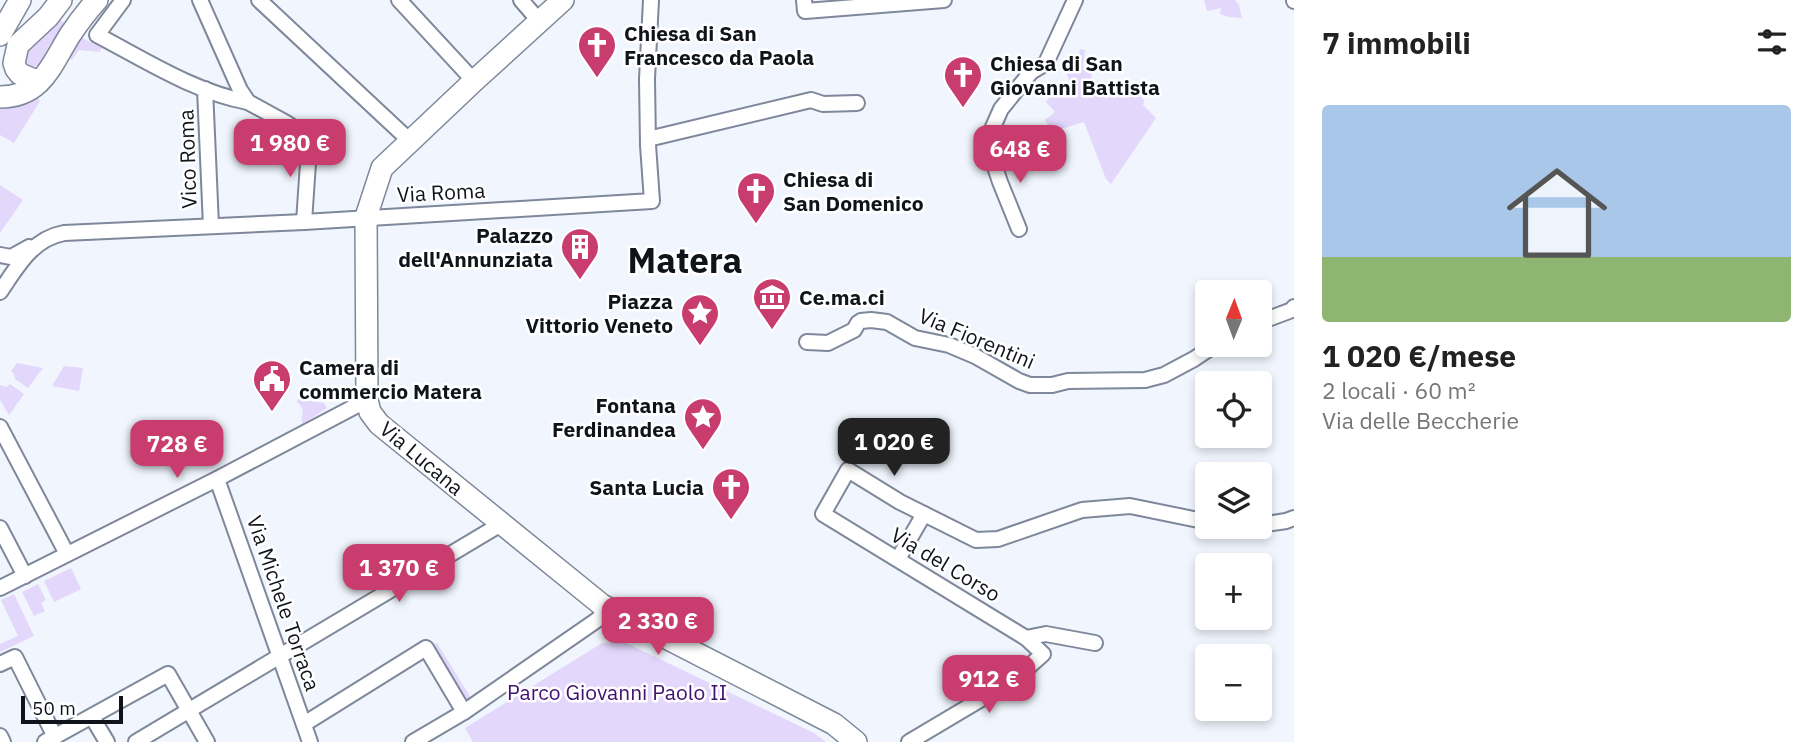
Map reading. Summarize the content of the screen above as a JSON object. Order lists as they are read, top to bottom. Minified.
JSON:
{"streets":{"street":["Vico Roma","Via Roma","Via Fiorentini","Via Lucana","Via del Corso","Via Michele Torraca"]},"crossings":[["Vico Roma","Via Roma"],["Via Roma","Via Lucana"]],"districts":["Matera"],"parks":["Parco Giovanni Paolo II"],"places":{"church":["Chiesa di San Francesco da Paola","Chiesa di San Giovanni Battista","Chiesa di San Domenico","Santa Lucia"],"building":["Palazzo dell'Annunziata"],"museum":["Ce.ma.ci"],"place":["Piazza Vittorio Veneto","Fontana Ferdinandea"],"public building":["Camera di commercio Matera"]},"scale_bar":"50 m","north":"top","page":{"heading":"7 immobili","list":[{"name":"1 020 €/mese","note":"2 locali · 60 m² · Via delle Beccherie"}],"price":["1 980 €","648 €","1 020 €","728 €","1 370 €","2 330 €","912 €"],"map_buttons":["+","−"],"scale":"50 m"}}
